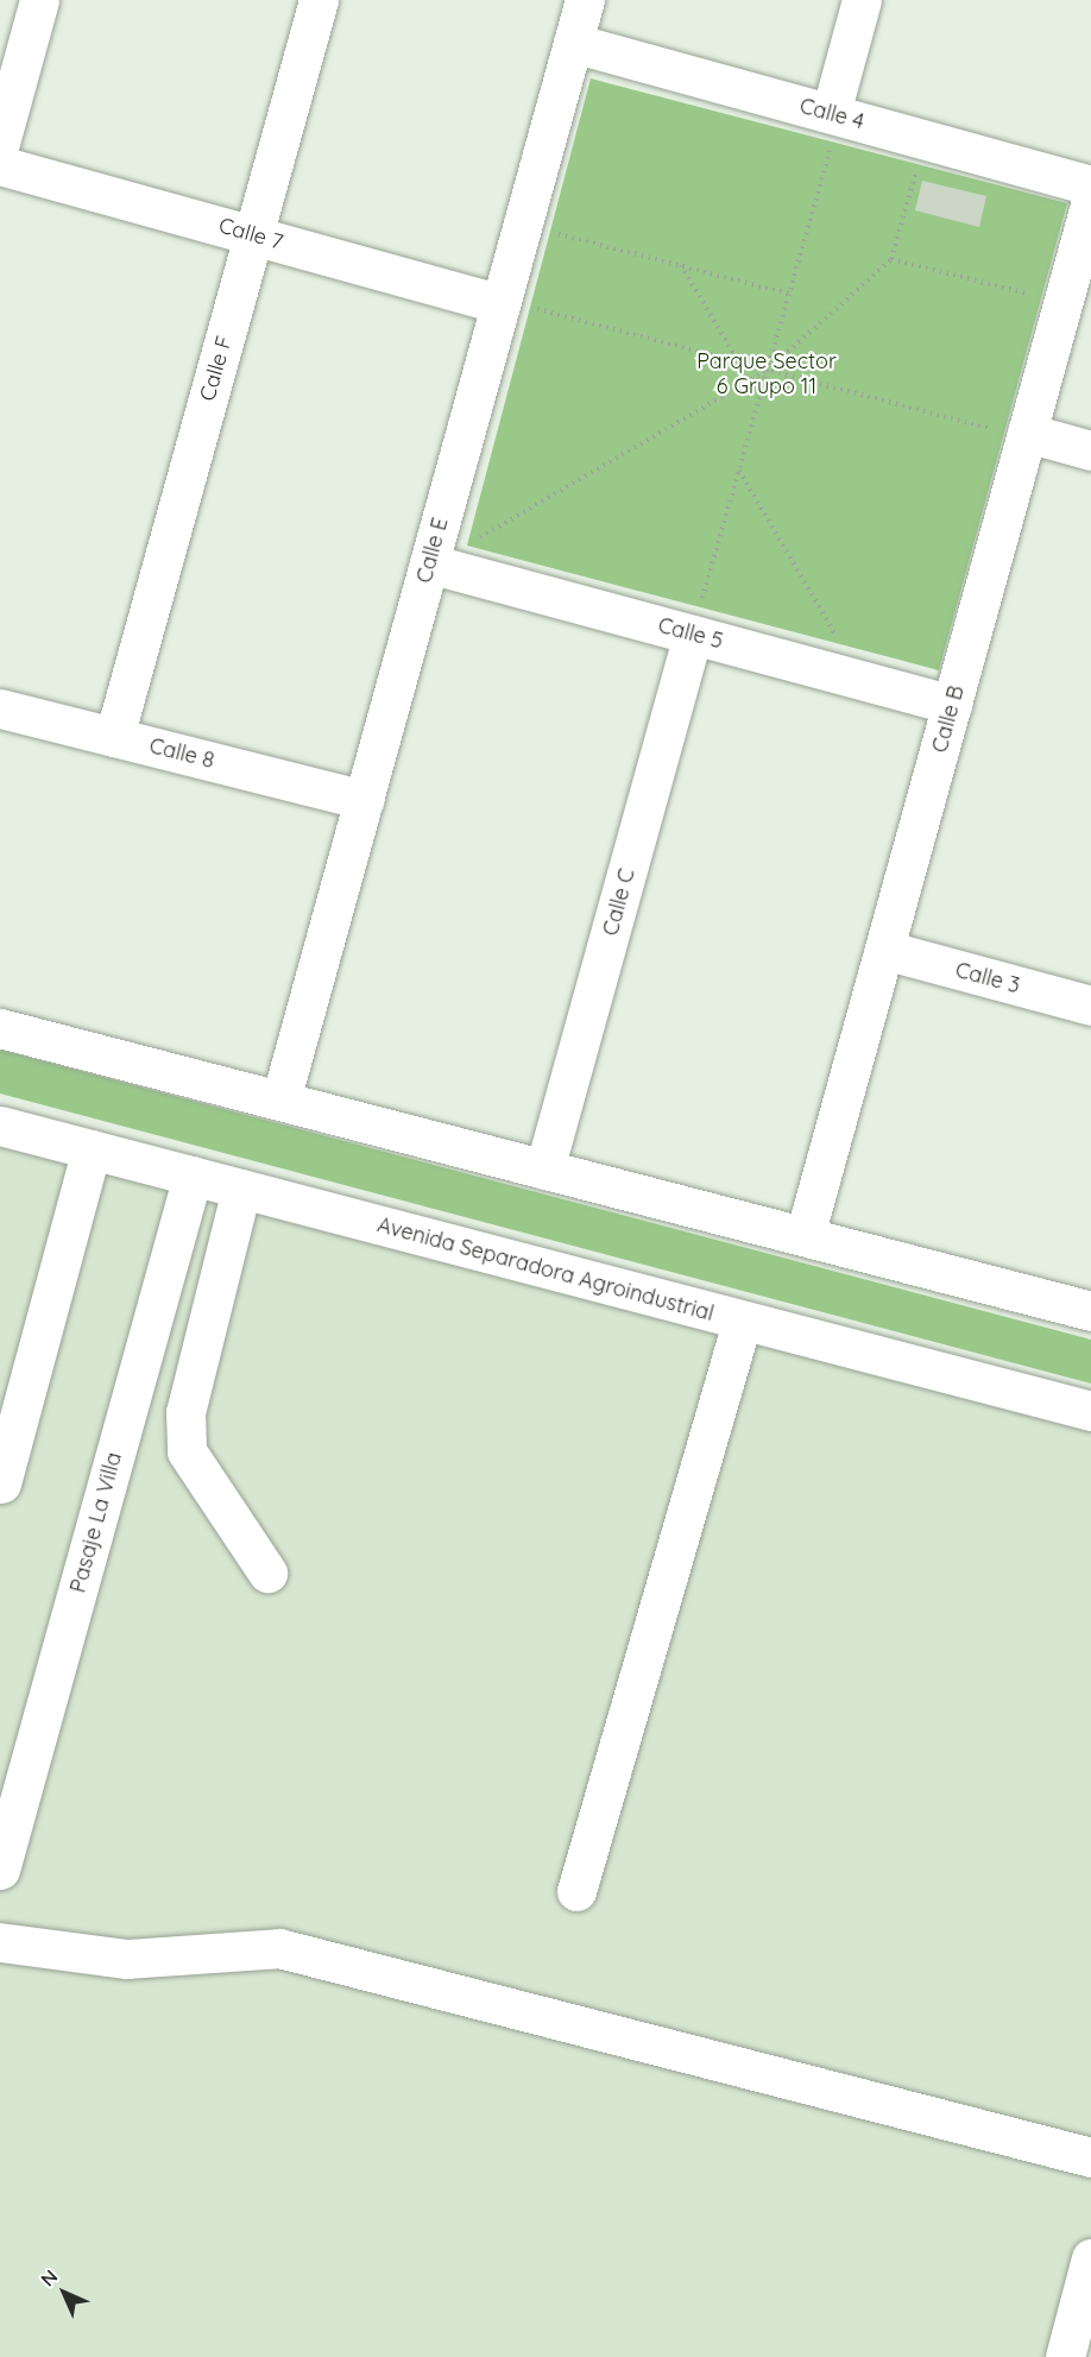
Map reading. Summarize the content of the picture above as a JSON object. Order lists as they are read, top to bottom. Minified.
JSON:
{"streets":{"street":["Calle 4","Calle 7","Calle F","Calle E","Calle 5","Calle B","Calle 8","Calle C","Calle 3","Avenida Separadora Agroindustrial","Pasaje La Villa"]},"crossings":[["Calle 4","Calle E"],["Calle 7","Calle F"],["Calle 7","Calle E"],["Calle F","Calle 8"],["Calle E","Calle 5"],["Calle E","Calle 8"],["Calle 5","Calle B"],["Calle 5","Calle C"],["Calle B","Calle 3"],["Avenida Separadora Agroindustrial","Pasaje La Villa"]],"parks":["Parque Sector 6 Grupo 11"],"north":"top left"}
